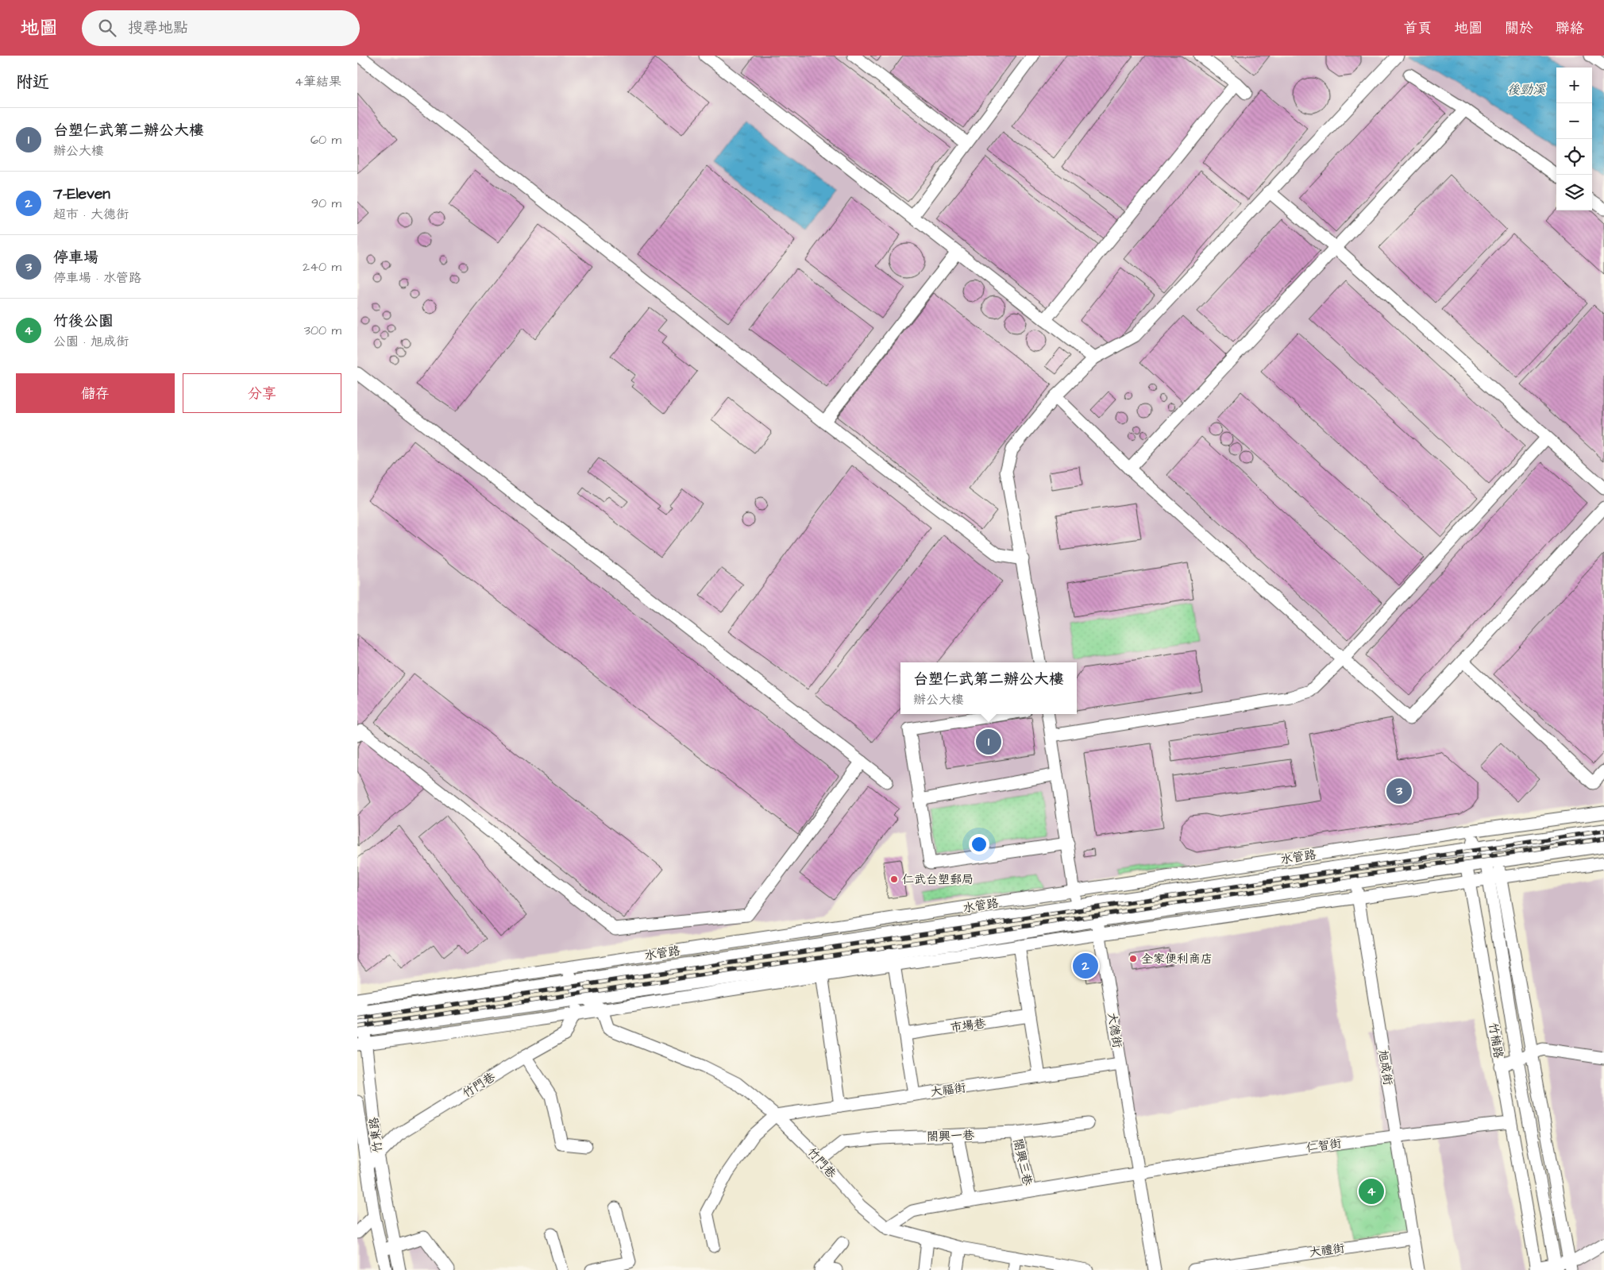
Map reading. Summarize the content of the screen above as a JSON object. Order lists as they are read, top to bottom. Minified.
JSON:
{"streets":{"street":["水管路","市場巷","大德街","竹楠路","旭成街","竹門巷","大福街","竹東路","閤興一巷","仁智街","閤興三巷","大禮街"]},"crossings":[["水管路","大德街"],["水管路","竹楠路"],["水管路","旭成街"],["水管路","竹東路"],["大德街","大福街"],["大德街","仁智街"],["竹楠路","仁智街"],["旭成街","仁智街"],["旭成街","大禮街"],["竹門巷","大福街"],["竹門巷","竹東路"],["竹門巷","閤興一巷"],["閤興一巷","閤興三巷"]],"water":["後勁溪"],"places":["仁武台塑郵局","全家便利商店"],"page":{"header":"地圖","search":"搜尋地點","nav":["首頁","地圖","關於","聯絡"],"heading":["附近","4筆結果"],"map_buttons":["+","−"],"list":[{"mark":"1","name":"台塑仁武第二辦公大樓","note":"辦公大樓","value":"60 m"},{"mark":"2","name":"7-Eleven","note":"超市 · 大德街","value":"90 m"},{"mark":"3","name":"停車場","note":"停車場 · 水管路","value":"240 m"},{"mark":"4","name":"竹後公園","note":"公園 · 旭成街","value":"300 m"}],"buttons":["儲存","分享"],"popup":["台塑仁武第二辦公大樓","辦公大樓"],"pins":["1","3","2","4"]}}
